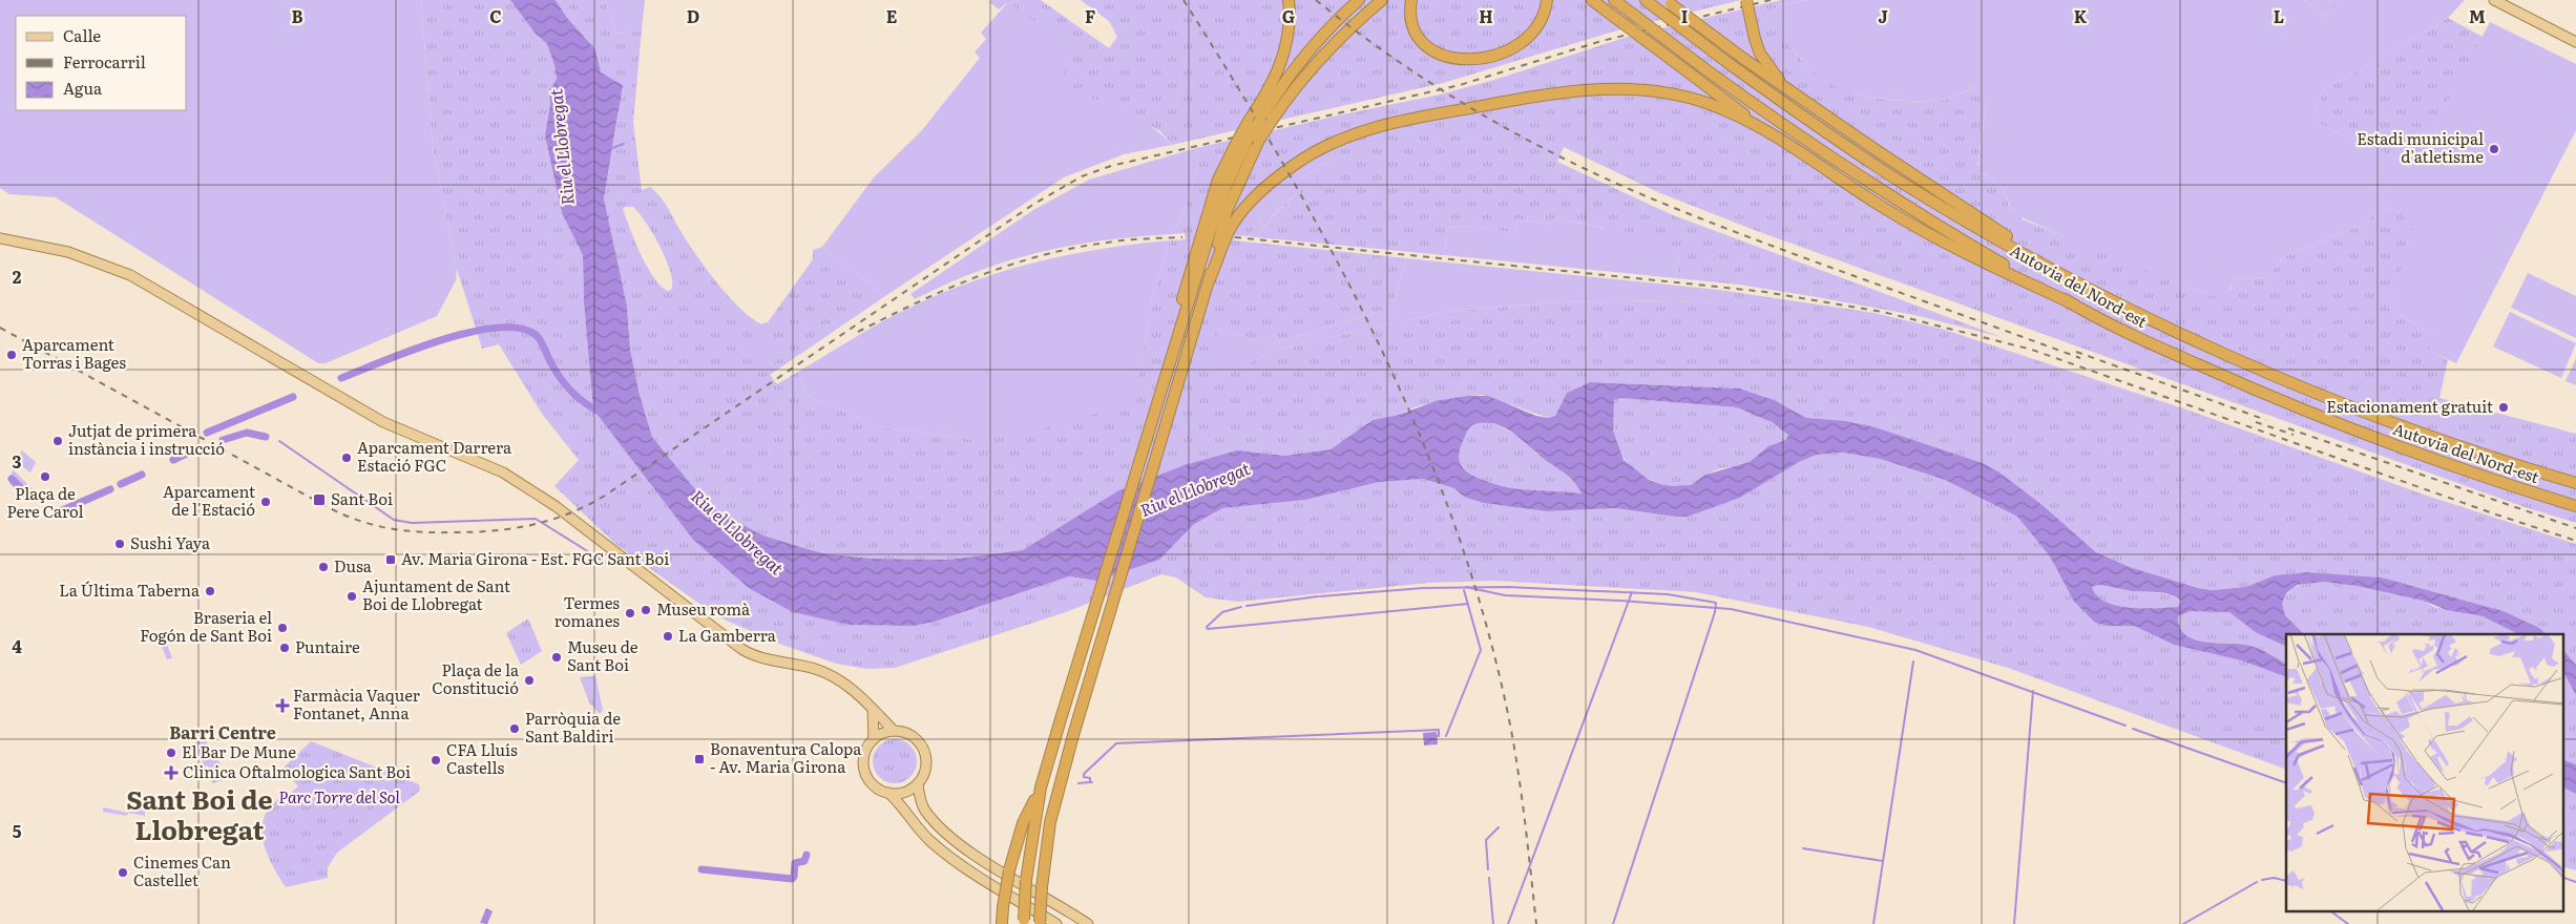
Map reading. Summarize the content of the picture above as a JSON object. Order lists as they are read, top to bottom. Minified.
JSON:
{"streets":{"highway":["Autovia del Nord-est"]},"districts":["Barri Centre","Sant Boi de Llobregat"],"water":["Riu el Llobregat"],"parks":["Parc Torre del Sol"],"places":{"other":["Estadi municipal d'atletisme","Aparcament Torras i Bages","Estacionament gratuit","Jutjat de primera instància i instrucció","Aparcament Darrera Estació FGC","Plaça de Pere Carol","Aparcament de l'Estació","Sushi Yaya","Dusa","La Última Taberna","Ajuntament de Sant Boi de Llobregat","Museu romà","Termes romanes","Braseria el Fogón de Sant Boi","La Gamberra","Puntaire","Museu de Sant Boi","Plaça de la Constitució","Parròquia de Sant Baldiri","El Bar De Mune","CFA Lluís Castells","Cinemes Can Castellet"],"transit":["Sant Boi","Av. Maria Girona - Est. FGC Sant Boi","Bonaventura Calopa - Av. Maria Girona"],"health":["Farmàcia Vaquer Fontanet, Anna","Clinica Oftalmologica Sant Boi"]},"legend":["Calle","Ferrocarril","Agua"],"grid":{"columns":["B","C","D","E","F","G","H","I","J","K","L","M"],"rows":["2","3","4","5"]}}
